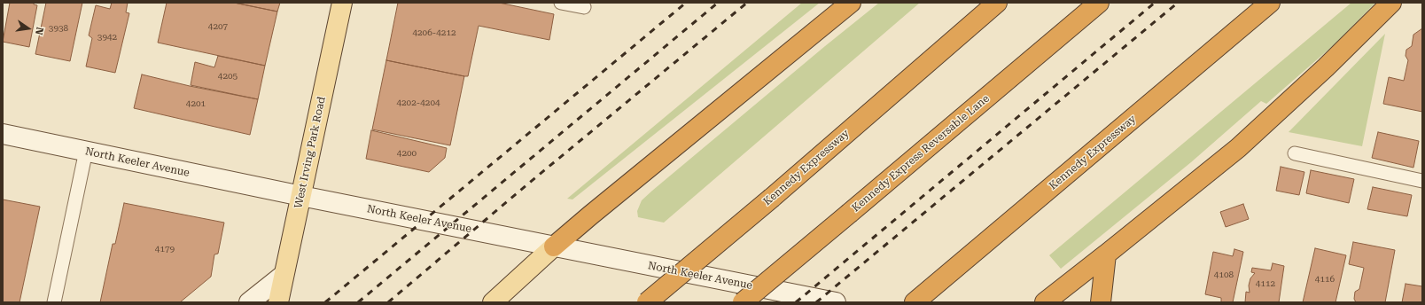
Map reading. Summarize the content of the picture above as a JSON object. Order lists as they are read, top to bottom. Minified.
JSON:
{"streets":{"highway":["Kennedy Expressway","Kennedy Express Reversable Lane"],"main road":["West Irving Park Road"],"street":["North Keeler Avenue"]},"crossings":[["West Irving Park Road","North Keeler Avenue"]],"house_numbers":["4207","3938","4206-4212","3942","4205","4202-4204","4201","4200","4179","4108","4116","4112"],"north":"right"}
